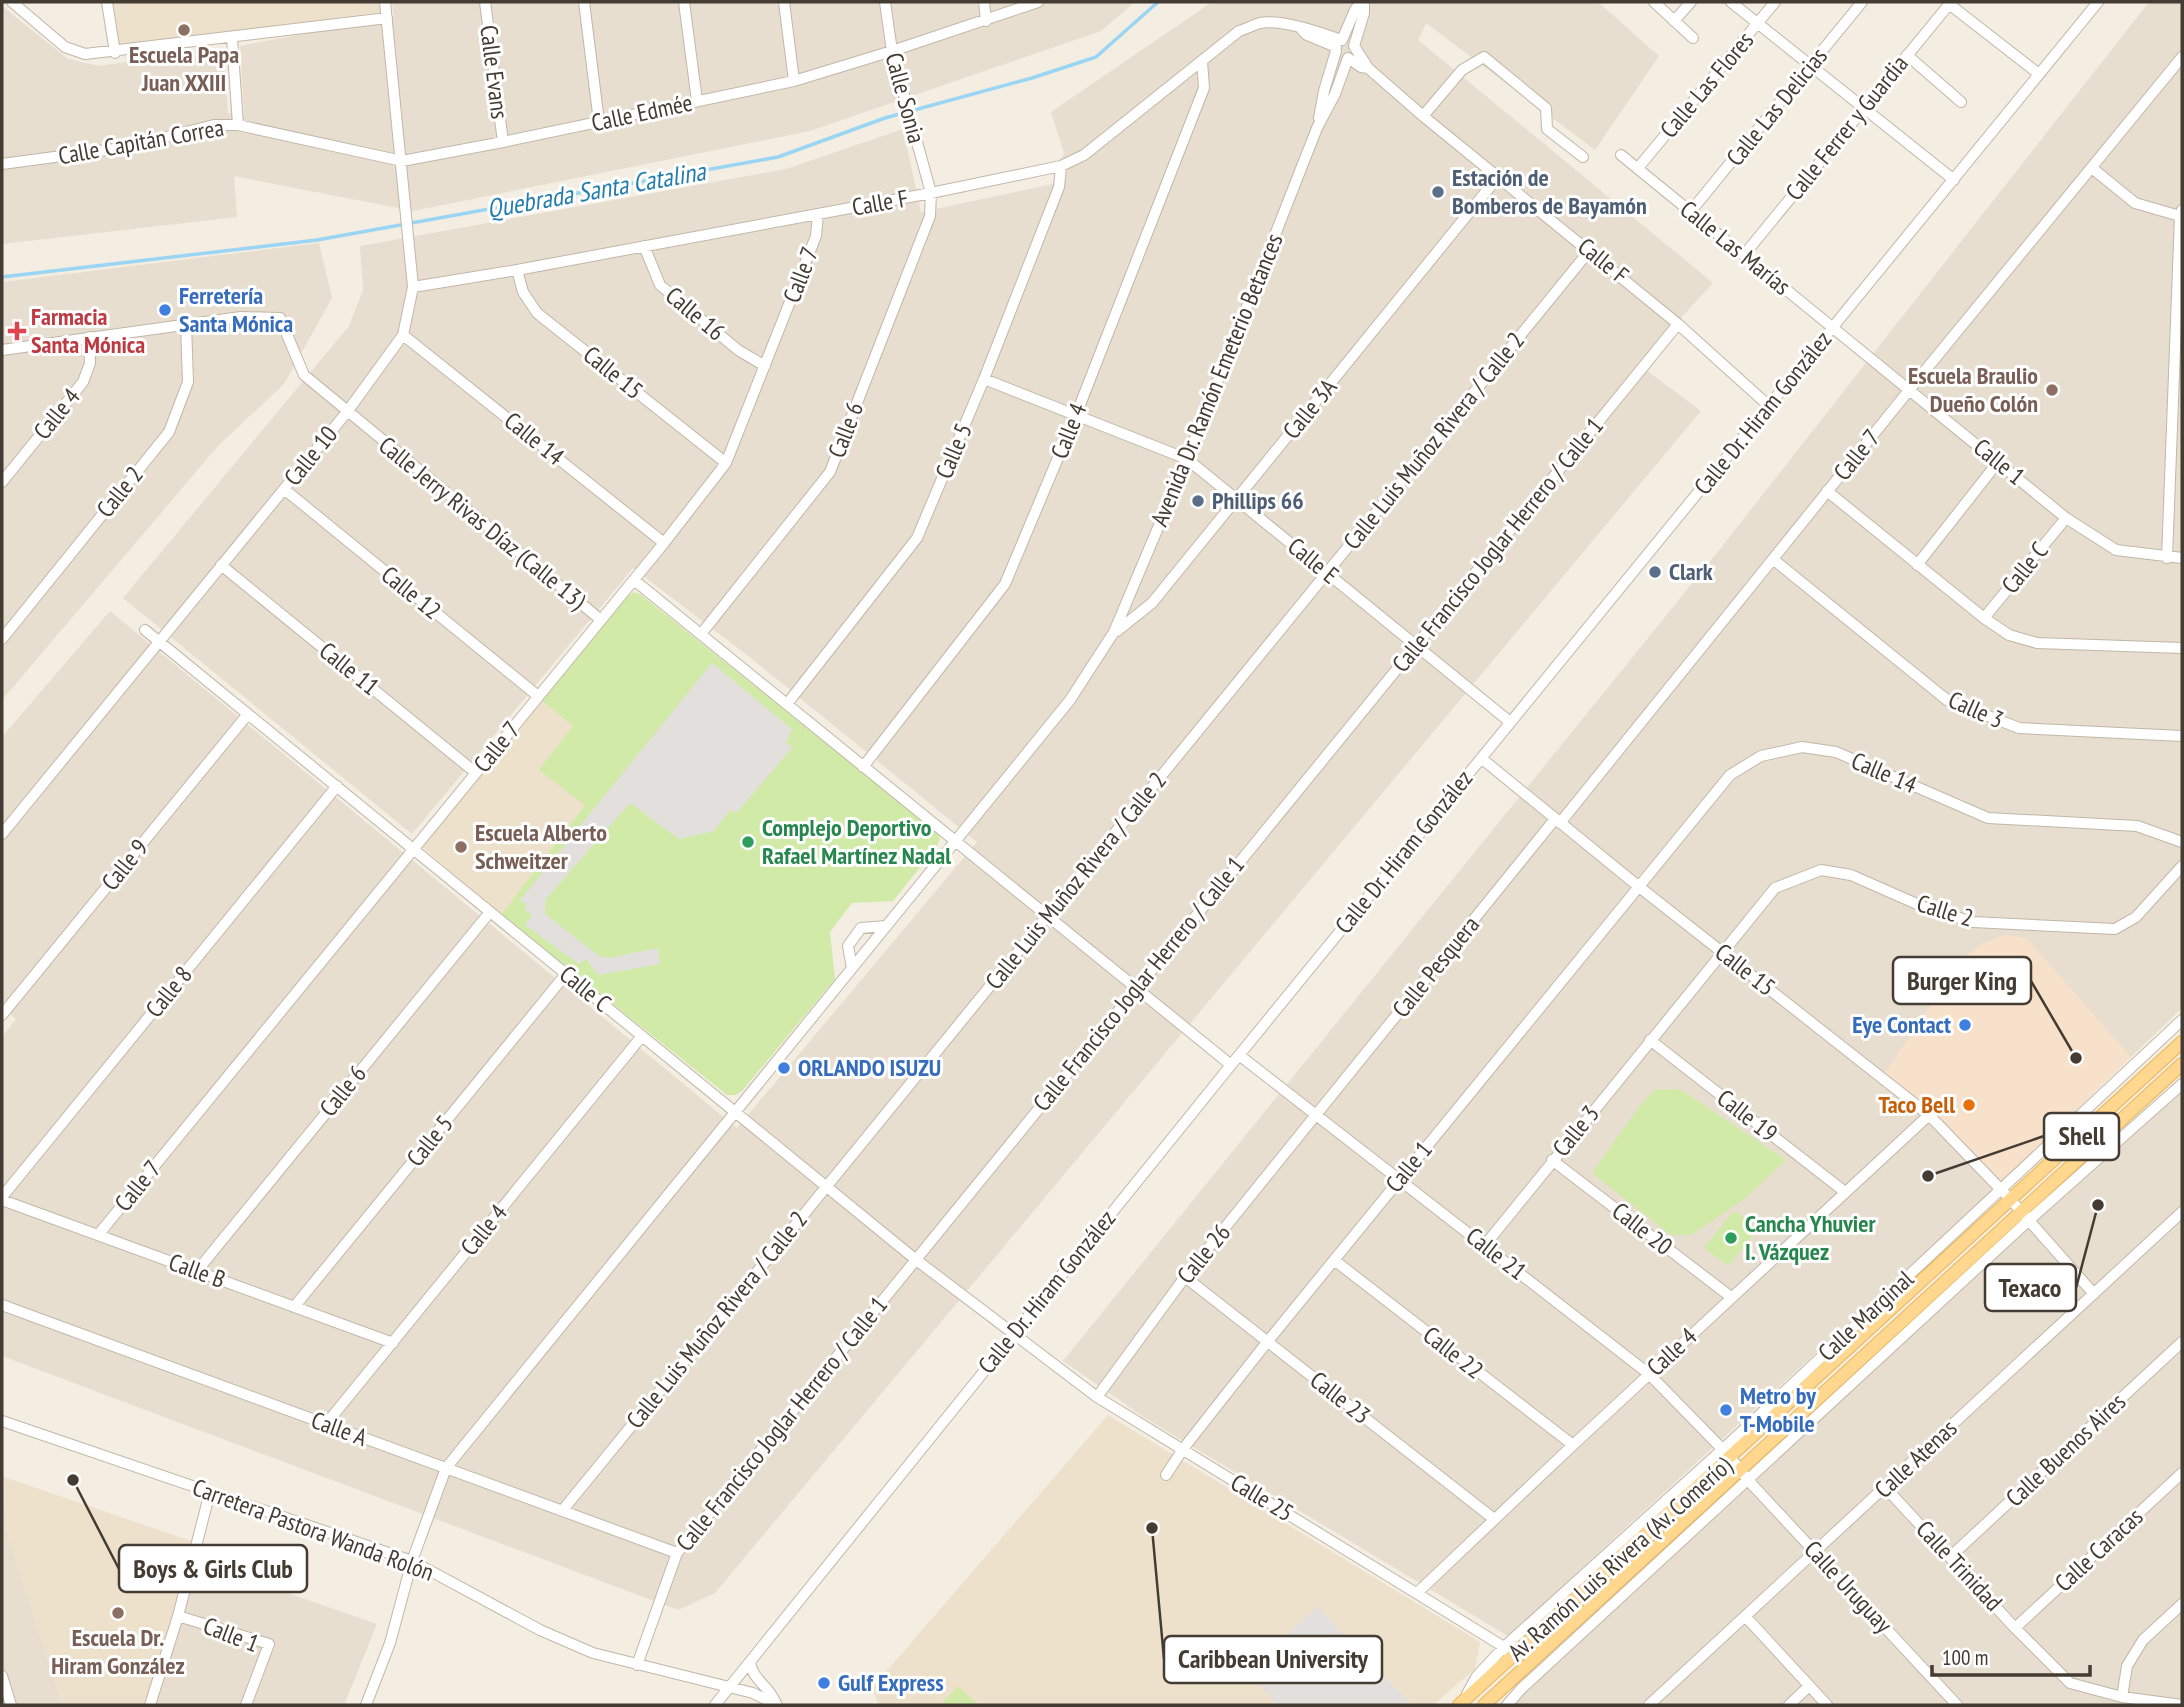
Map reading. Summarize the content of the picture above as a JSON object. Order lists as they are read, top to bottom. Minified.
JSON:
{"streets":{"main road":["Av. Ramón Luis Rivera (Av. Comerío)"],"street":["Calle Evans","Calle Las Flores","Calle Sonia","Calle Las Delicias","Calle Edmée","Calle Ferrer y Guardia","Calle Capitán Correa","Calle F","Calle Las Marías","Calle 7","Calle 16","Calle 15","Avenida Dr. Ramón Emeterio Betances","Calle 3A","Calle Dr. Hiram González","Calle 4","Calle 6","Calle 14","Calle Luis Muñoz Rivera / Calle 2","Calle 5","Calle 10","Calle 1","Calle 2","Calle Jerry Rivas Díaz (Calle 13)","Calle Francisco Joglar Herrero / Calle 1","Calle E","Calle C","Calle 12","Calle 11","Calle 3","Calle 9","Calle Pesquera","Calle 8","Calle 19","Calle 20","Calle 26","Calle 21","Calle B","Calle 22","Calle 23","Calle A","Calle Buenos Aires","Calle Atenas","Calle 25","Carretera Pastora Wanda Rolón","Calle Caracas","Calle Trinidad","Calle Uruguay"]},"crossings":[["Calle Evans","Calle Edmée"],["Calle Las Flores","Calle Las Marías"],["Calle Sonia","Calle Edmée"],["Calle Sonia","Calle F"],["Calle Sonia","Calle 6"],["Calle Las Delicias","Calle Las Marías"],["Calle Edmée","Calle Capitán Correa"],["Calle Edmée","Calle 10"],["Calle Ferrer y Guardia","Calle Las Marías"],["Calle F","Calle 7"],["Calle F","Calle 16"],["Calle F","Calle 15"],["Calle F","Avenida Dr. Ramón Emeterio Betances"],["Calle F","Calle 3A"],["Calle F","Calle Dr. Hiram González"],["Calle F","Calle 4"],["Calle F","Calle 6"],["Calle F","Calle Luis Muñoz Rivera / Calle 2"],["Calle F","Calle 5"],["Calle F","Calle 10"],["Calle F","Calle Francisco Joglar Herrero / Calle 1"],["Calle Las Marías","Calle Dr. Hiram González"],["Calle Las Marías","Calle 1"],["Calle 7","Calle 16"],["Calle 7","Calle 15"],["Calle 7","Calle 14"],["Calle 7","Calle 1"],["Calle 7","Calle Jerry Rivas Díaz (Calle 13)"],["Calle 7","Calle C"],["Calle 7","Calle 12"],["Calle 7","Calle 11"],["Calle 7","Calle 3"],["Calle 7","Calle Pesquera"],["Calle 7","Calle B"],["Calle 15","Calle Dr. Hiram González"],["Calle 15","Calle 4"],["Calle 15","Calle 14"],["Calle 15","Calle 1"],["Calle 15","Calle 2"],["Calle 15","Calle 3"],["Calle 15","Calle Pesquera"],["Calle 15","Calle Atenas"],["Calle 15","Av. Ramón Luis Rivera (Av. Comerío)"],["Avenida Dr. Ramón Emeterio Betances","Calle 3A"],["Avenida Dr. Ramón Emeterio Betances","Calle E"],["Calle 3A","Calle E"],["Calle Dr. Hiram González","Calle 1"],["Calle Dr. Hiram González","Calle E"],["Calle Dr. Hiram González","Calle C"],["Calle Dr. Hiram González","Calle 21"],["Calle Dr. Hiram González","Calle 25"],["Calle Dr. Hiram González","Carretera Pastora Wanda Rolón"],["Calle 4","Calle Jerry Rivas Díaz (Calle 13)"],["Calle 4","Calle E"],["Calle 4","Calle C"],["Calle 4","Calle 19"],["Calle 4","Calle 20"],["Calle 4","Calle 21"],["Calle 4","Calle B"],["Calle 4","Calle 22"],["Calle 4","Calle 23"],["Calle 4","Calle A"],["Calle 4","Calle 25"],["Calle 6","Calle C"],["Calle 6","Calle B"],["Calle 14","Calle 10"],["Calle 14","Calle 1"],["Calle Luis Muñoz Rivera / Calle 2","Calle E"],["Calle Luis Muñoz Rivera / Calle 2","Calle C"],["Calle Luis Muñoz Rivera / Calle 2","Calle A"],["Calle 5","Calle E"],["Calle 5","Calle C"],["Calle 5","Calle B"],["Calle 10","Calle Jerry Rivas Díaz (Calle 13)"],["Calle 10","Calle C"],["Calle 10","Calle 12"],["Calle 10","Calle 11"],["Calle 1","Calle C"],["Calle 1","Calle 21"],["Calle 1","Calle 22"],["Calle 1","Calle 23"],["Calle 1","Calle 25"],["Calle 2","Calle Jerry Rivas Díaz (Calle 13)"],["Calle 2","Calle 3"],["Calle Francisco Joglar Herrero / Calle 1","Calle E"],["Calle Francisco Joglar Herrero / Calle 1","Calle C"],["Calle Francisco Joglar Herrero / Calle 1","Calle A"],["Calle Francisco Joglar Herrero / Calle 1","Carretera Pastora Wanda Rolón"],["Calle C","Calle 9"],["Calle C","Calle 8"],["Calle C","Calle 25"],["Calle 3","Calle 19"],["Calle 3","Calle 20"],["Calle 3","Calle 21"],["Calle Pesquera","Calle 26"],["Calle Pesquera","Calle 21"],["Calle 8","Calle B"],["Calle 26","Calle 21"],["Calle 26","Calle 23"],["Calle 26","Calle 25"],["Calle 21","Av. Ramón Luis Rivera (Av. Comerío)"],["Calle 21","Calle Uruguay"],["Calle Buenos Aires","Calle Trinidad"],["Calle Atenas","Calle Trinidad"],["Calle Atenas","Calle Uruguay"],["Calle 25","Av. Ramón Luis Rivera (Av. Comerío)"],["Calle Caracas","Calle Trinidad"],["Av. Ramón Luis Rivera (Av. Comerío)","Calle Uruguay"]],"water":["Quebrada Santa Catalina"],"places":{"other":["Escuela Papa Juan XXIII","Estación de Bomberos de Bayamón","Ferretería Santa Mónica","Escuela Braulio Dueño Colón","Phillips 66","Clark","Complejo Deportivo Rafael Martínez Nadal","Escuela Alberto Schweitzer","Eye Contact","Burger King","ORLANDO ISUZU","Taco Bell","Shell","Texaco","Cancha Yhuvier I. Vázquez","Metro by T-Mobile","Boys & Girls Club","Caribbean University","Escuela Dr. Hiram González","Gulf Express"],"health":["Farmacia Santa Mónica"]},"scale_bar":"100 m"}
